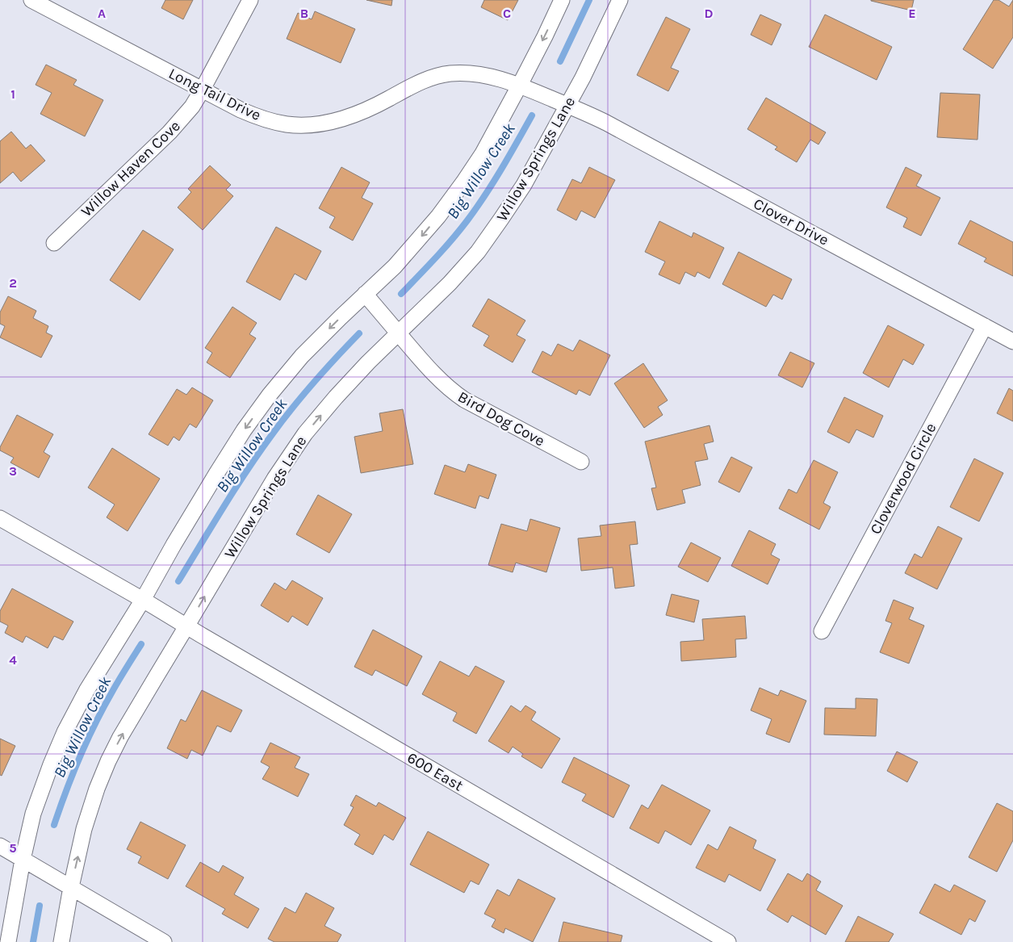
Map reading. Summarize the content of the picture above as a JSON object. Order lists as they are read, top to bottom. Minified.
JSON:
{"streets":{"street":["Long Tail Drive","Willow Springs Lane","Willow Haven Cove","Clover Drive","Bird Dog Cove","Cloverwood Circle","600 East"]},"crossings":[["Long Tail Drive","Willow Springs Lane"],["Long Tail Drive","Willow Haven Cove"],["Long Tail Drive","Clover Drive"],["Willow Springs Lane","Clover Drive"],["Willow Springs Lane","Bird Dog Cove"],["Willow Springs Lane","600 East"],["Clover Drive","Cloverwood Circle"]],"water":["Big Willow Creek"],"grid":{"columns":["A","B","C","D","E"],"rows":["1","2","3","4","5"]}}
